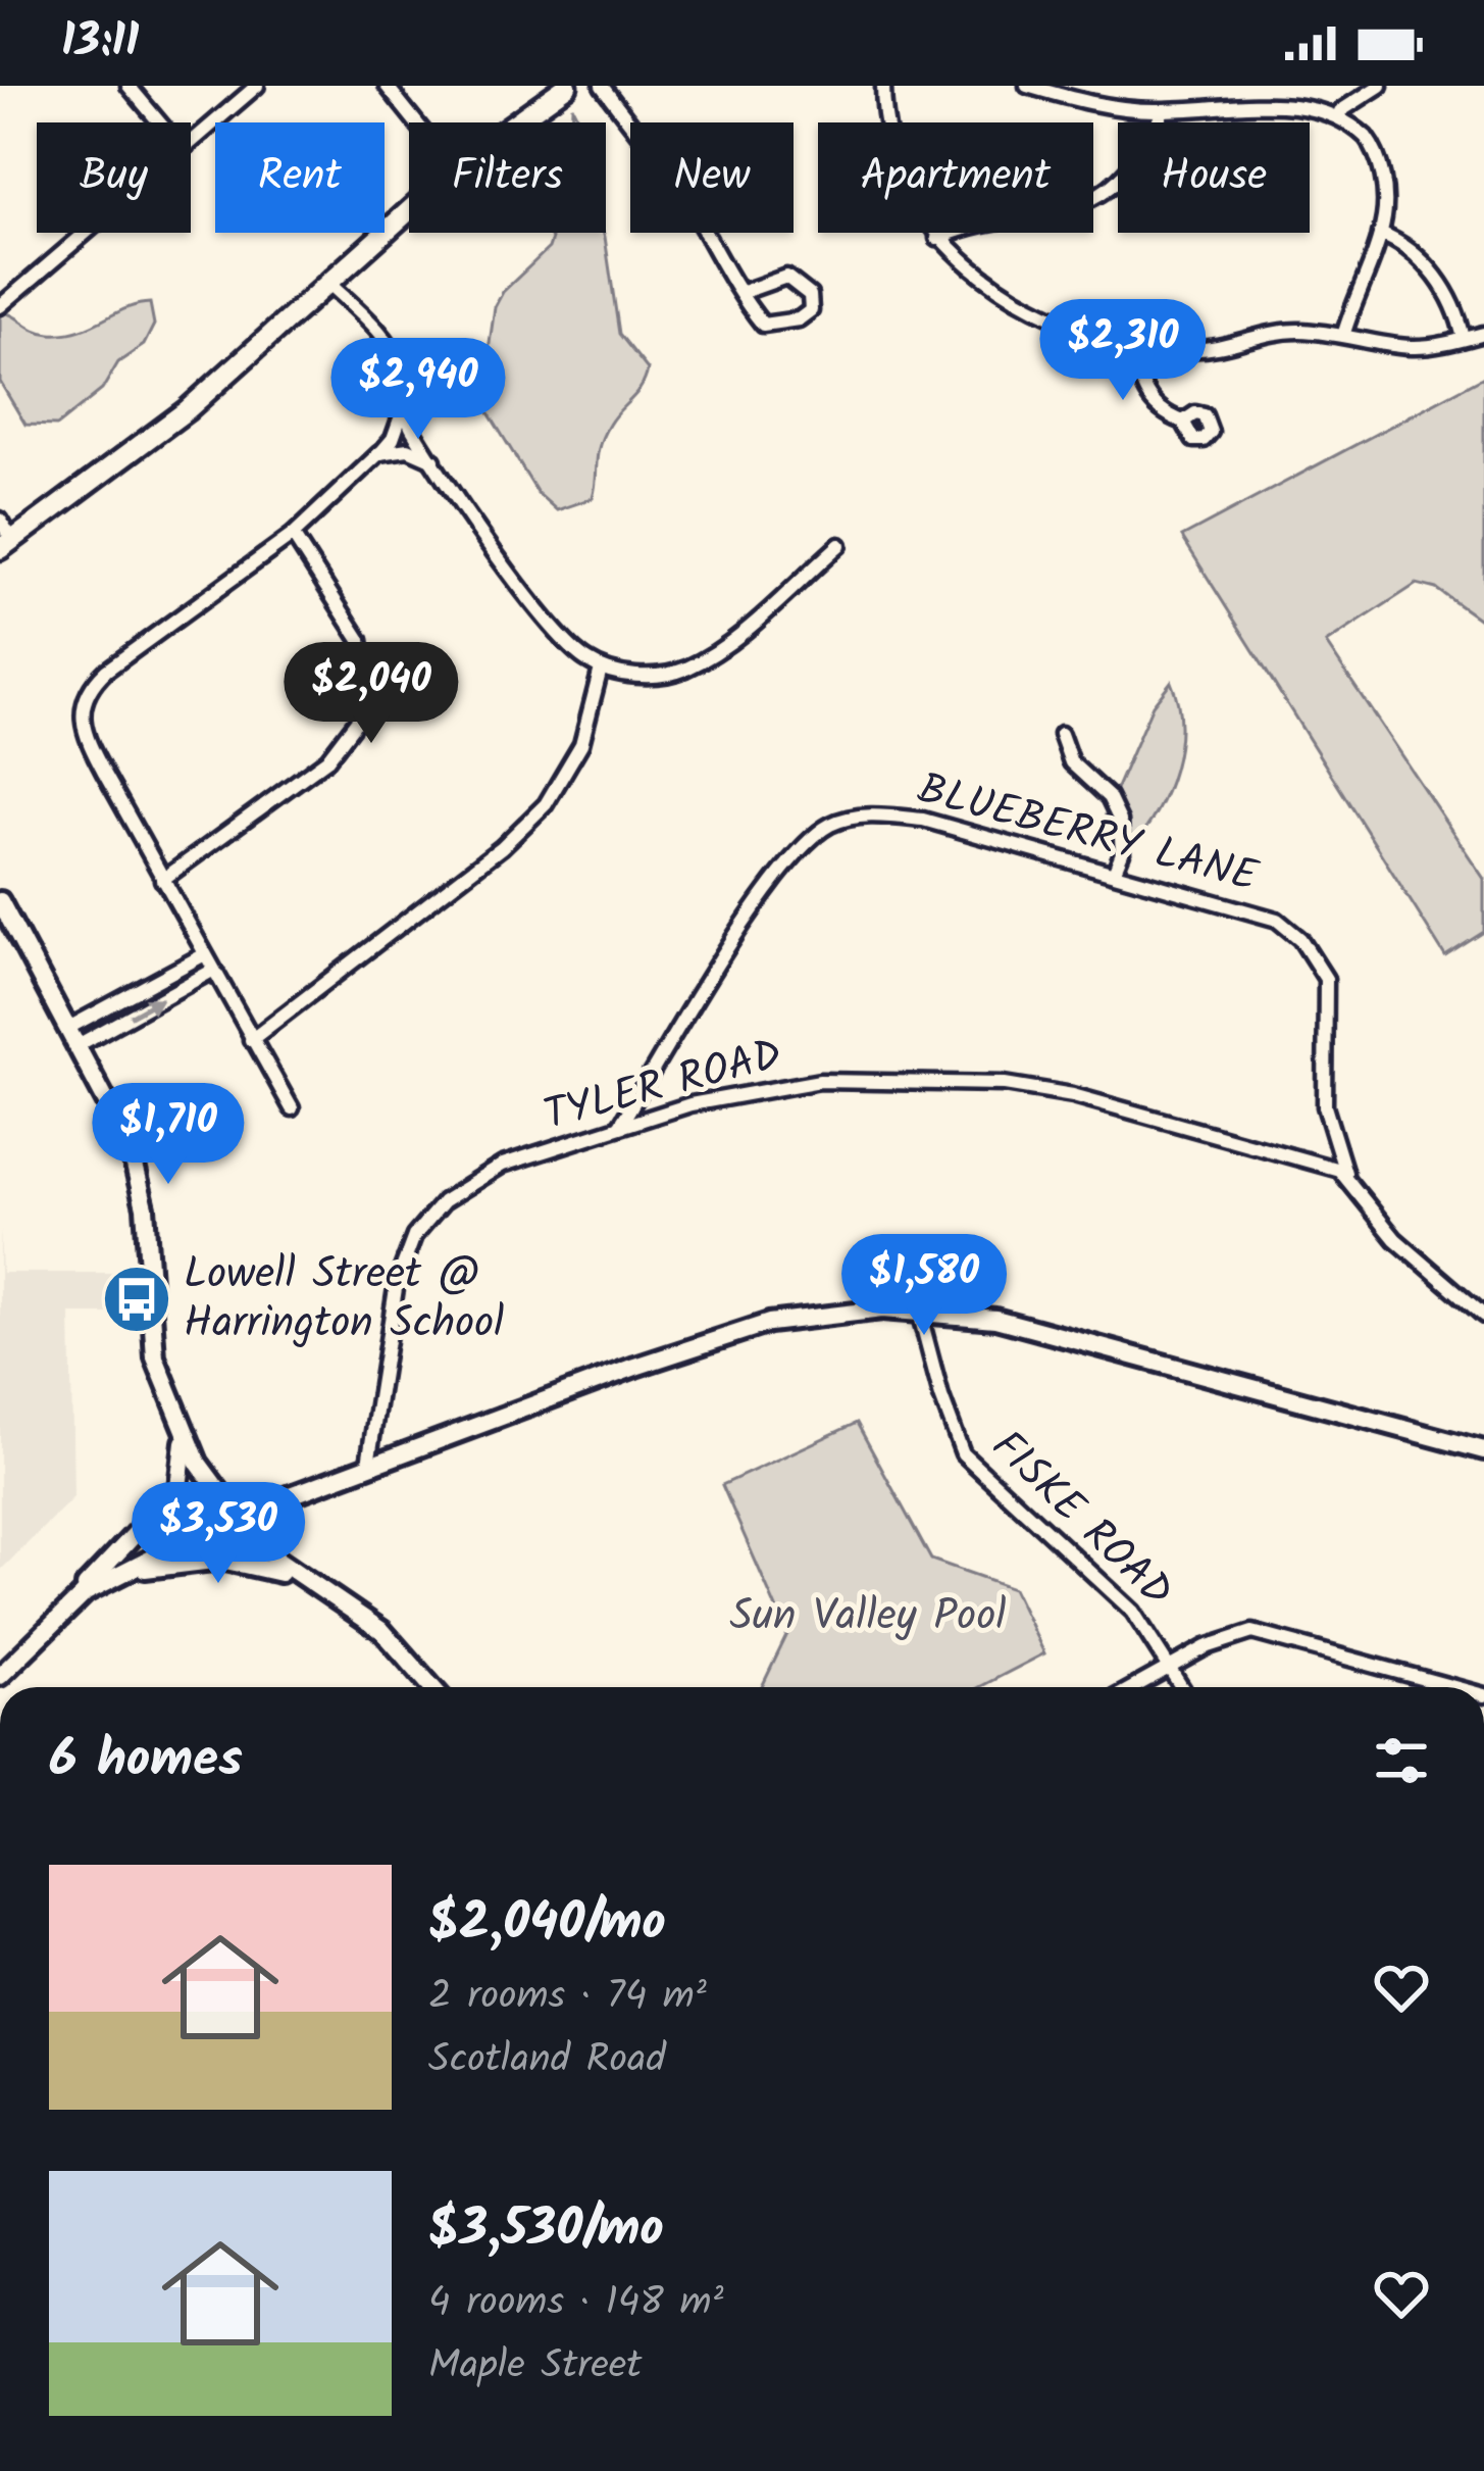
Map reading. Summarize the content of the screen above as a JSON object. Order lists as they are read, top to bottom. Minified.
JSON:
{"streets":{"street":["BLUEBERRY LANE","TYLER ROAD","FISKE ROAD"]},"crossings":[["BLUEBERRY LANE","TYLER ROAD"]],"parks":["Sun Valley Pool"],"places":{"bus stop":["Lowell Street @ Harrington School"]},"page":{"status":"13:11","chip":["Buy","Rent","Filters","New","Apartment","House"],"price":["$2,310","$2,940","$2,040","$1,710","$1,580","$3,530"],"heading":"6 homes","list":[{"name":"$2,040/mo","note":"2 rooms · 74 m² · Scotland Road"},{"name":"$3,530/mo","note":"4 rooms · 148 m² · Maple Street"}]}}
